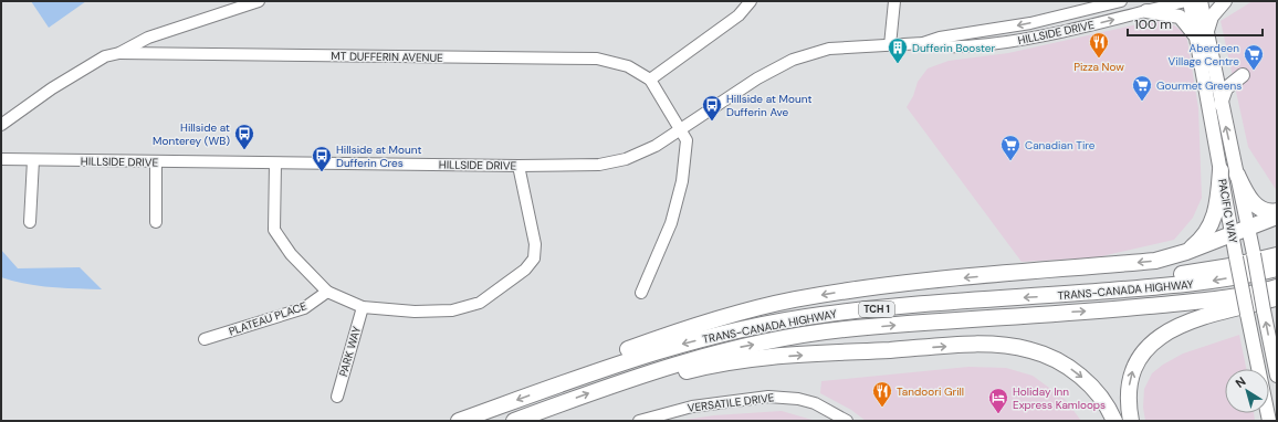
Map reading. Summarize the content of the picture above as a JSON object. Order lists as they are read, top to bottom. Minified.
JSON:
{"streets":{"highway":["TRANS-CANADA HIGHWAY","TCH 1"],"main road":["PACIFIC WAY"],"street":["HILLSIDE DRIVE","MT DUFFERIN AVENUE","PLATEAU PLACE","PARK WAY","VERSATILE DRIVE"]},"crossings":[["HILLSIDE DRIVE","PACIFIC WAY"]],"places":{"restaurant":["Pizza Now","Tandoori Grill"],"building":["Dufferin Booster"],"supermarket":["Aberdeen Village Centre","Gourmet Greens","Canadian Tire"],"bus stop":["Hillside at Mount Dufferin Ave","Hillside at Monterey (WB)","Hillside at Mount Dufferin Cres"],"hotel":["Holiday Inn Express Kamloops"]},"scale_bar":"100 m","north":"top left"}
